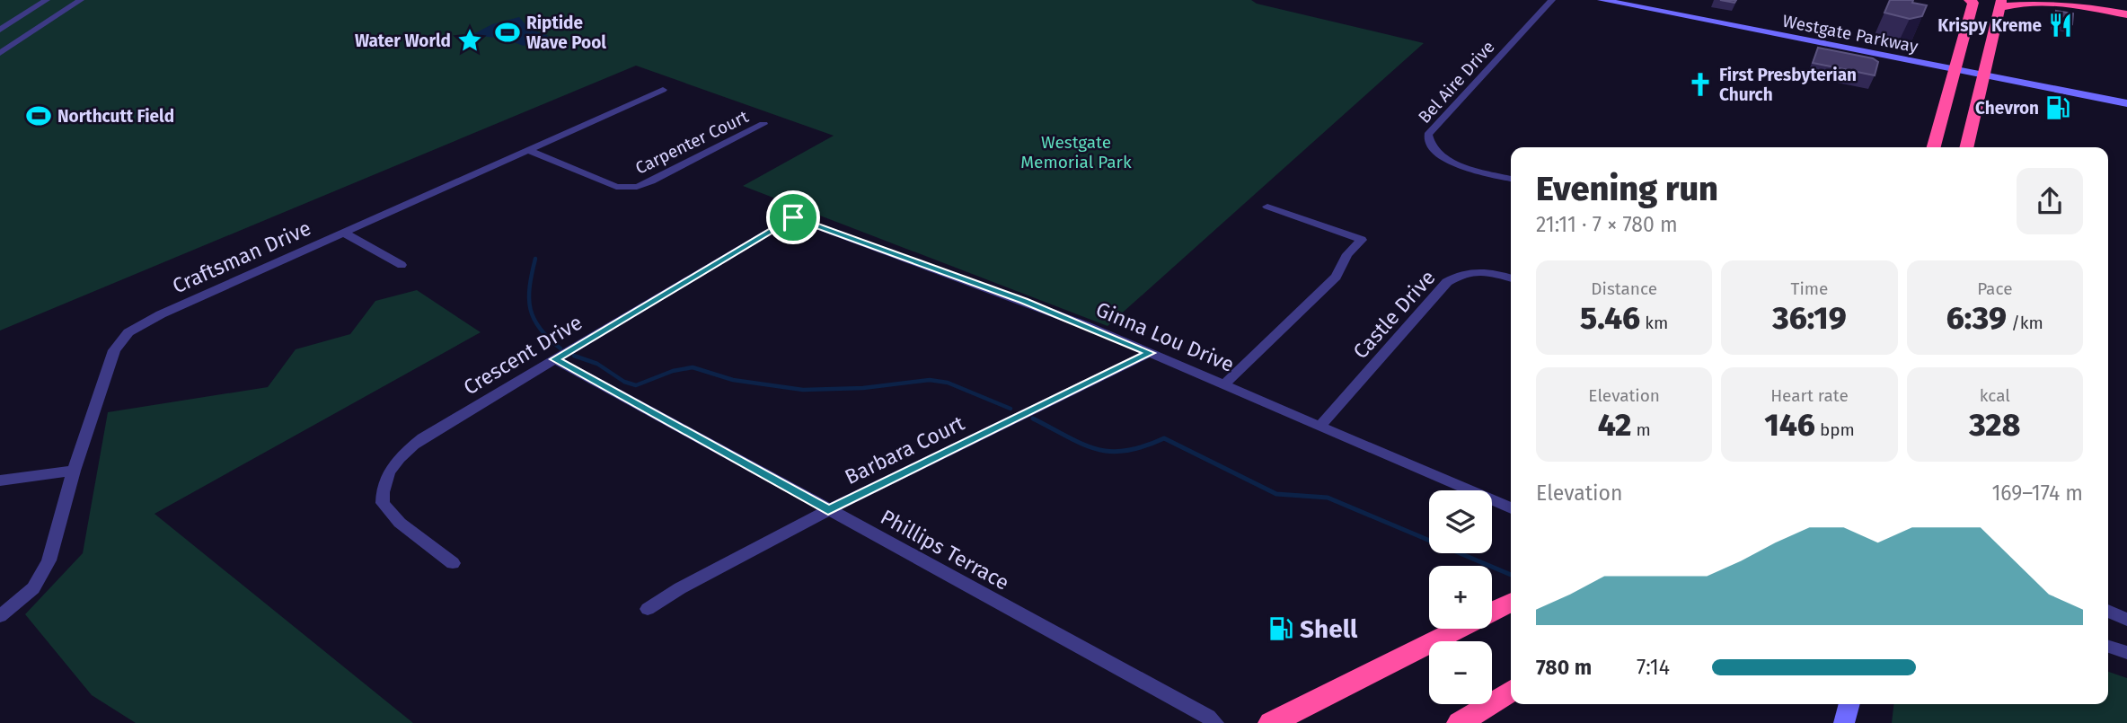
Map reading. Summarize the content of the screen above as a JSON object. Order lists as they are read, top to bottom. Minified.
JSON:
{"streets":{"main road":["Westgate Parkway"],"street":["Bel Aire Drive","Carpenter Court","Craftsman Drive","Castle Drive","Ginna Lou Drive","Crescent Drive","Barbara Court","Phillips Terrace"]},"crossings":[["Carpenter Court","Craftsman Drive"],["Castle Drive","Ginna Lou Drive"],["Ginna Lou Drive","Crescent Drive"],["Ginna Lou Drive","Barbara Court"],["Crescent Drive","Phillips Terrace"],["Barbara Court","Phillips Terrace"]],"parks":["Westgate Memorial Park"],"places":{"restaurant":["Krispy Kreme"],"sports":["Riptide Wave Pool","Northcutt Field"],"place":["Water World"],"church":["First Presbyterian Church"],"fuel station":["Chevron","Shell"]},"page":{"heading":["Evening run","21:11 · 7 × 780 m"],"stats":[["Distance","5.46 km"],["Time","36:19"],["Pace","6:39 /km"],["Elevation","42 m"],["Heart rate","146 bpm"],["kcal","328"]],"chart":["Elevation","169–174 m"],"map_buttons":["+","−"],"list":[{"name":"780 m","note":"7:14"}]}}
